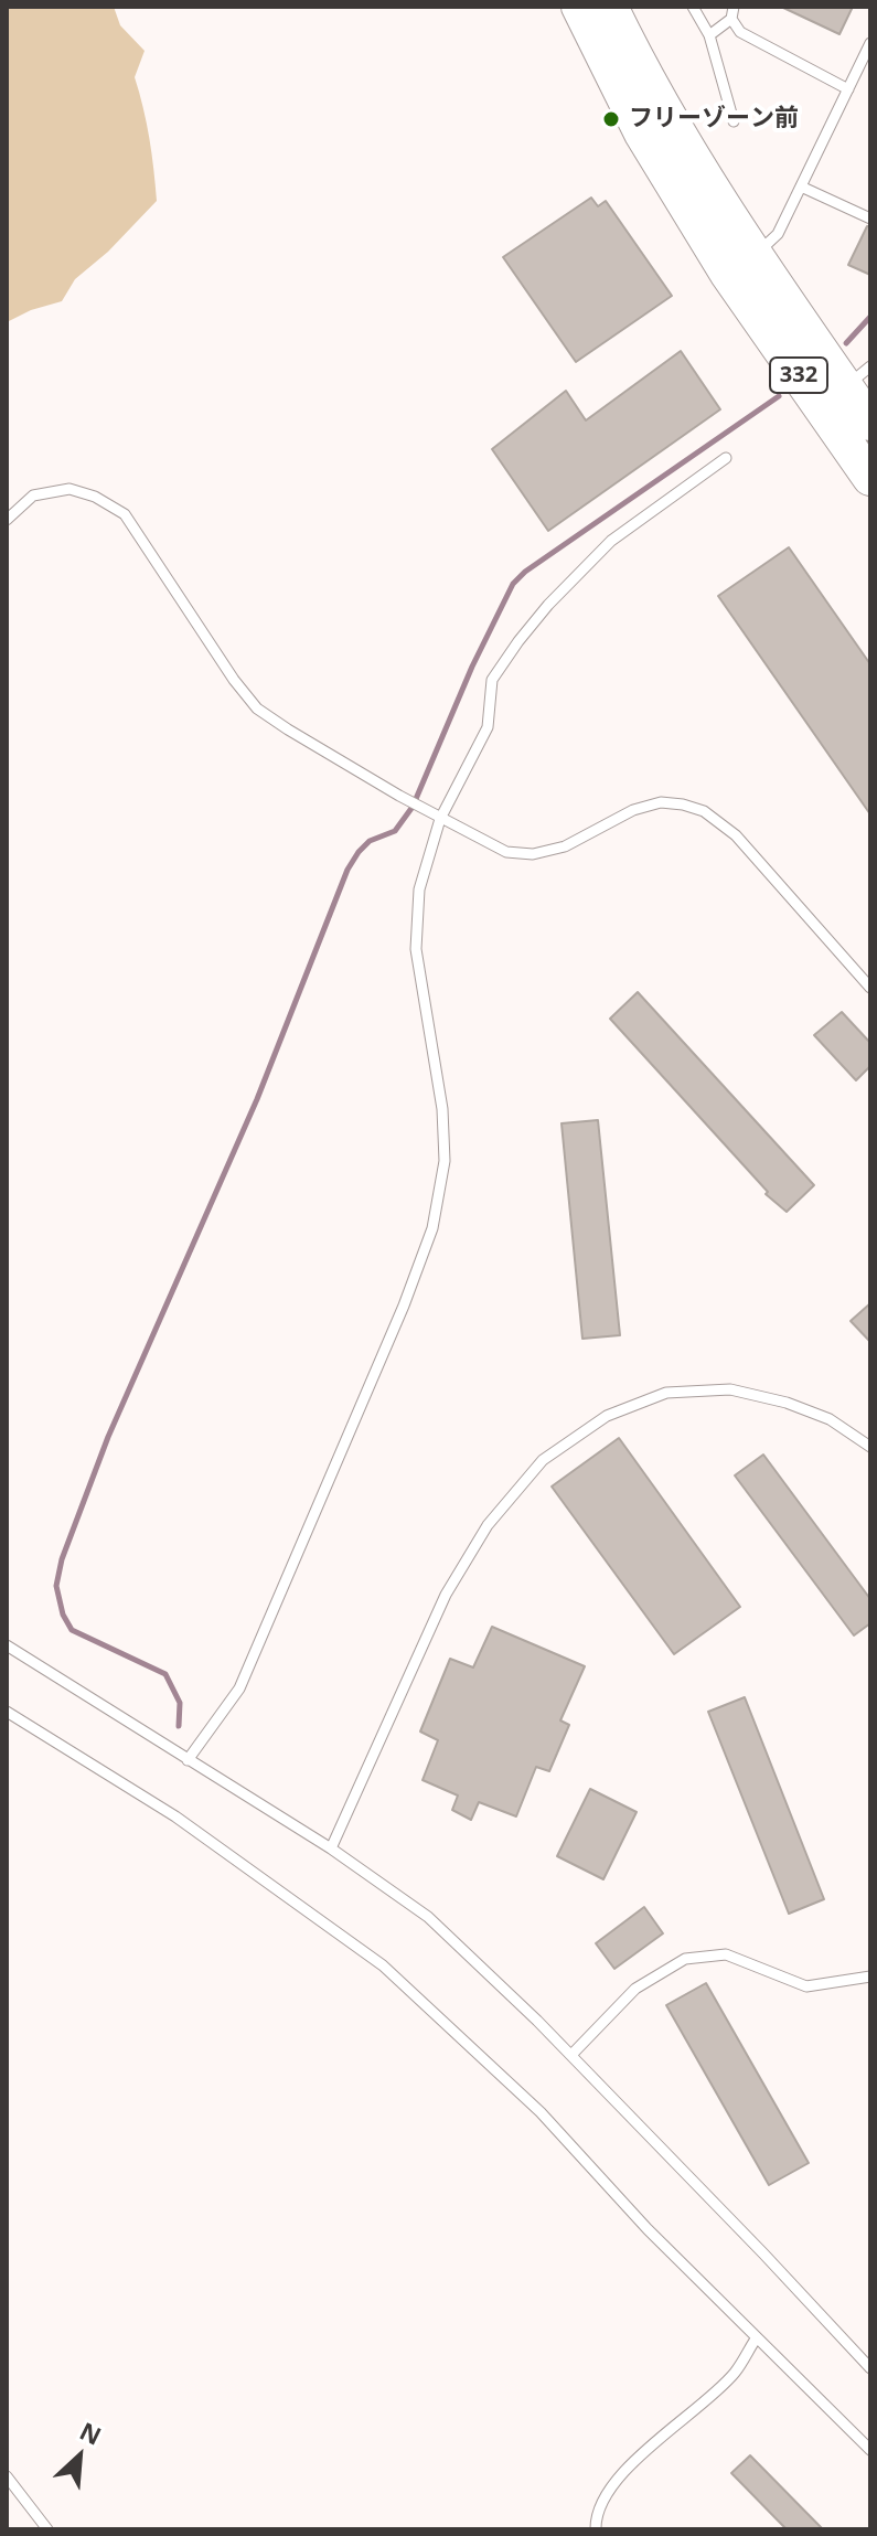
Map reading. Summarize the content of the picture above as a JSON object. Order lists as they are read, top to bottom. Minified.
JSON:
{"streets":{"highway":["332"]},"places":["フリーゾーン前"],"north":"top right"}
